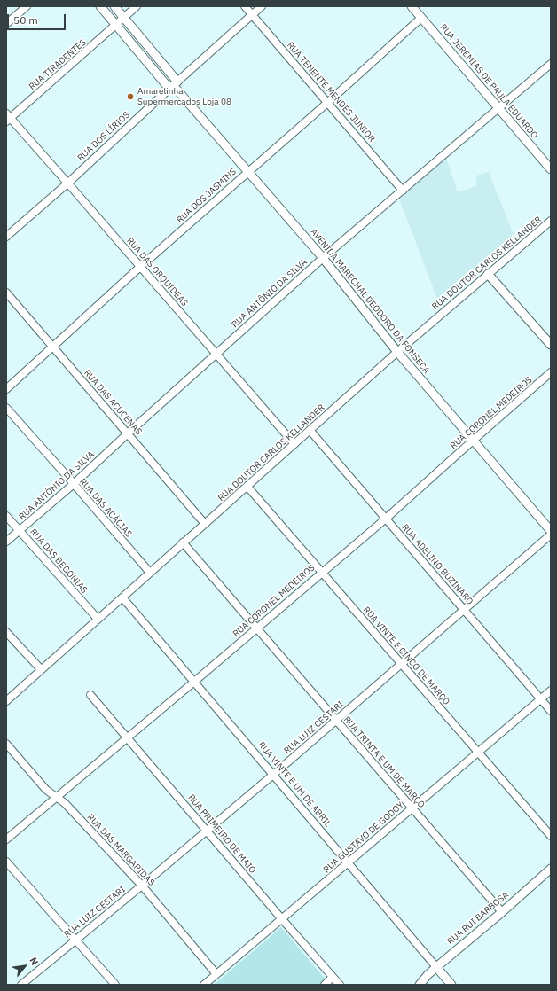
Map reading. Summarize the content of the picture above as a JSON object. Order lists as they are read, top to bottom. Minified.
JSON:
{"streets":{"street":["RUA TIRADENTES","RUA JEREMIAS DE PAULA EDUARDO","RUA TENENTE MENDES JUNIOR","RUA DOS LÍRIOS","RUA DOS JASMINS","RUA DOUTOR CARLOS KELLANDER","RUA DAS ORQUIDEAS","RUA ANTÔNIO DA SILVA","AVENIDA MARECHAL DEODORO DA FONSECA","RUA DAS ACUCENAS","RUA CORONEL MEDEIROS","RUA DAS ACÁCIAS","RUA DAS BEGONIAS","RUA ADELINO BUZINARO","RUA VINTE E CINCO DE MARÇO","RUA LUIZ CESTARI","RUA TRINTA E UM DE MARÇO","RUA VINTE E UM DE ABRIL","RUA PRIMEIRO DE MAIO","RUA GUSTAVO DE GODOY","RUA DAS MARGARIDAS","RUA RUI BARBOSA"]},"crossings":[["RUA TIRADENTES","RUA DAS ORQUIDEAS"],["RUA TIRADENTES","AVENIDA MARECHAL DEODORO DA FONSECA"],["RUA JEREMIAS DE PAULA EDUARDO","RUA DOS JASMINS"],["RUA JEREMIAS DE PAULA EDUARDO","RUA ANTÔNIO DA SILVA"],["RUA TENENTE MENDES JUNIOR","RUA DOS LÍRIOS"],["RUA TENENTE MENDES JUNIOR","RUA DOS JASMINS"],["RUA TENENTE MENDES JUNIOR","RUA ANTÔNIO DA SILVA"],["RUA DOS LÍRIOS","RUA DAS ORQUIDEAS"],["RUA DOS LÍRIOS","AVENIDA MARECHAL DEODORO DA FONSECA"],["RUA DOS JASMINS","RUA DAS ORQUIDEAS"],["RUA DOS JASMINS","AVENIDA MARECHAL DEODORO DA FONSECA"],["RUA DOS JASMINS","RUA DAS ACUCENAS"],["RUA DOUTOR CARLOS KELLANDER","RUA DAS ORQUIDEAS"],["RUA DOUTOR CARLOS KELLANDER","AVENIDA MARECHAL DEODORO DA FONSECA"],["RUA DOUTOR CARLOS KELLANDER","RUA DAS ACUCENAS"],["RUA DOUTOR CARLOS KELLANDER","RUA DAS ACÁCIAS"],["RUA DOUTOR CARLOS KELLANDER","RUA DAS BEGONIAS"],["RUA DOUTOR CARLOS KELLANDER","RUA ADELINO BUZINARO"],["RUA DOUTOR CARLOS KELLANDER","RUA VINTE E CINCO DE MARÇO"],["RUA DOUTOR CARLOS KELLANDER","RUA TRINTA E UM DE MARÇO"],["RUA DOUTOR CARLOS KELLANDER","RUA VINTE E UM DE ABRIL"],["RUA DAS ORQUIDEAS","RUA ANTÔNIO DA SILVA"],["RUA ANTÔNIO DA SILVA","AVENIDA MARECHAL DEODORO DA FONSECA"],["RUA ANTÔNIO DA SILVA","RUA DAS ACUCENAS"],["RUA ANTÔNIO DA SILVA","RUA DAS ACÁCIAS"],["RUA ANTÔNIO DA SILVA","RUA DAS BEGONIAS"],["AVENIDA MARECHAL DEODORO DA FONSECA","RUA CORONEL MEDEIROS"],["RUA CORONEL MEDEIROS","RUA ADELINO BUZINARO"],["RUA CORONEL MEDEIROS","RUA VINTE E CINCO DE MARÇO"],["RUA CORONEL MEDEIROS","RUA TRINTA E UM DE MARÇO"],["RUA CORONEL MEDEIROS","RUA VINTE E UM DE ABRIL"],["RUA CORONEL MEDEIROS","RUA PRIMEIRO DE MAIO"],["RUA CORONEL MEDEIROS","RUA DAS MARGARIDAS"],["RUA ADELINO BUZINARO","RUA LUIZ CESTARI"],["RUA ADELINO BUZINARO","RUA GUSTAVO DE GODOY"],["RUA VINTE E CINCO DE MARÇO","RUA LUIZ CESTARI"],["RUA VINTE E CINCO DE MARÇO","RUA GUSTAVO DE GODOY"],["RUA LUIZ CESTARI","RUA TRINTA E UM DE MARÇO"],["RUA LUIZ CESTARI","RUA VINTE E UM DE ABRIL"],["RUA LUIZ CESTARI","RUA PRIMEIRO DE MAIO"],["RUA LUIZ CESTARI","RUA DAS MARGARIDAS"],["RUA TRINTA E UM DE MARÇO","RUA GUSTAVO DE GODOY"],["RUA TRINTA E UM DE MARÇO","RUA RUI BARBOSA"],["RUA VINTE E UM DE ABRIL","RUA GUSTAVO DE GODOY"],["RUA VINTE E UM DE ABRIL","RUA RUI BARBOSA"],["RUA PRIMEIRO DE MAIO","RUA GUSTAVO DE GODOY"],["RUA GUSTAVO DE GODOY","RUA DAS MARGARIDAS"]],"places":["Amarelinha Supermercados Loja 08"],"scale_bar":"50 m","north":"top right"}
